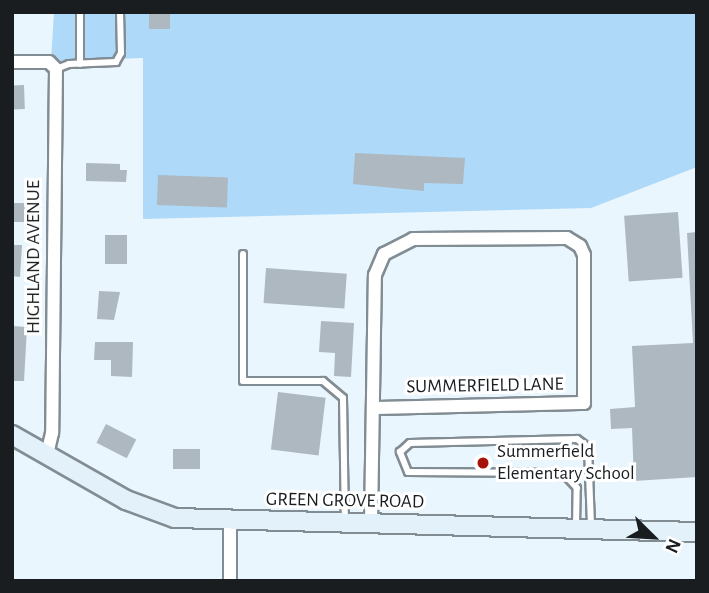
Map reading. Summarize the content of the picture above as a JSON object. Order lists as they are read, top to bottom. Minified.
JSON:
{"streets":{"street":["HIGHLAND AVENUE","SUMMERFIELD LANE","GREEN GROVE ROAD"]},"crossings":[["HIGHLAND AVENUE","GREEN GROVE ROAD"],["SUMMERFIELD LANE","GREEN GROVE ROAD"]],"places":["Summerfield Elementary School"],"north":"bottom right"}
